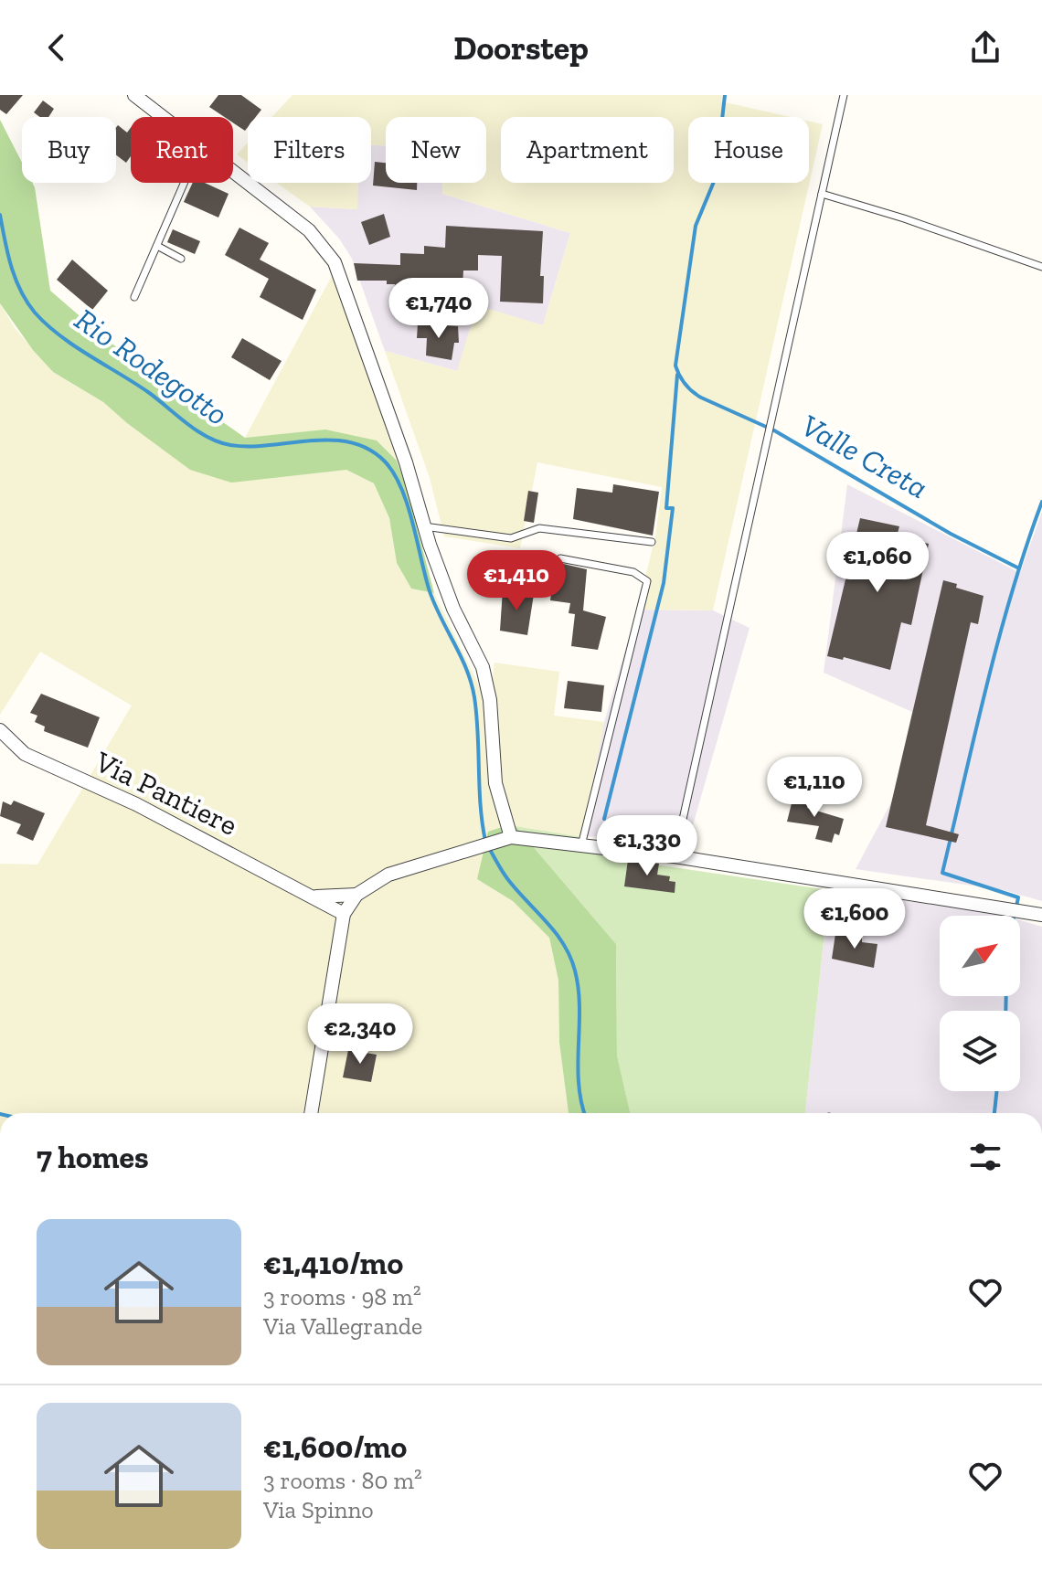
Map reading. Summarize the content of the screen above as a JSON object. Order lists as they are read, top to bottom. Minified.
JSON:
{"streets":{"street":["Via Pantiere"]},"water":["Rio Rodegotto","Valle Creta"],"north":"top right","page":{"header":"Doorstep","chip":["Buy","Rent","Filters","New","Apartment","House"],"price":["€1,740","€1,060","€1,410","€1,110","€1,330","€1,600","€2,340"],"heading":"7 homes","list":[{"name":"€1,410/mo","note":"3 rooms · 98 m² · Via Vallegrande"},{"name":"€1,600/mo","note":"3 rooms · 80 m² · Via Spinno"}]}}
